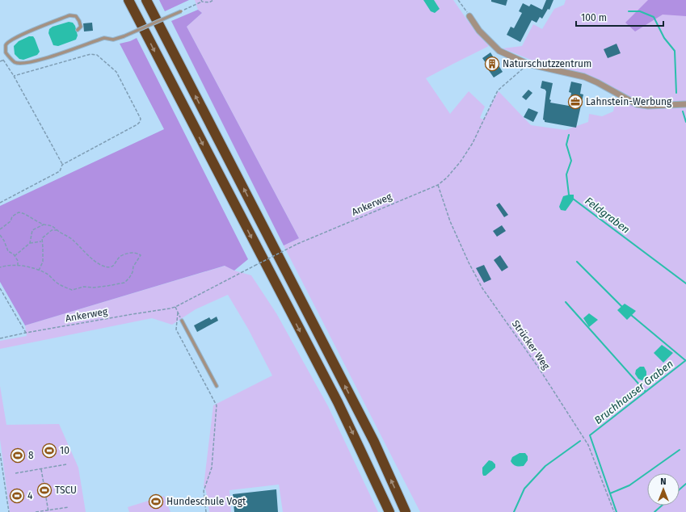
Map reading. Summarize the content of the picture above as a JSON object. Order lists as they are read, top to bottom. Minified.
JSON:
{"streets":{"path":["Ankerweg","Strücker Weg"]},"crossings":[["Ankerweg","Strücker Weg"]],"water":["Feldgraben","Bruchhauser Graben"],"places":{"building":["Naturschutzzentrum"],"office":["Lahnstein-Werbung"],"sports":["10","8","TSCU","4","Hundeschule Vogt"]},"scale_bar":"100 m","north":"top"}
